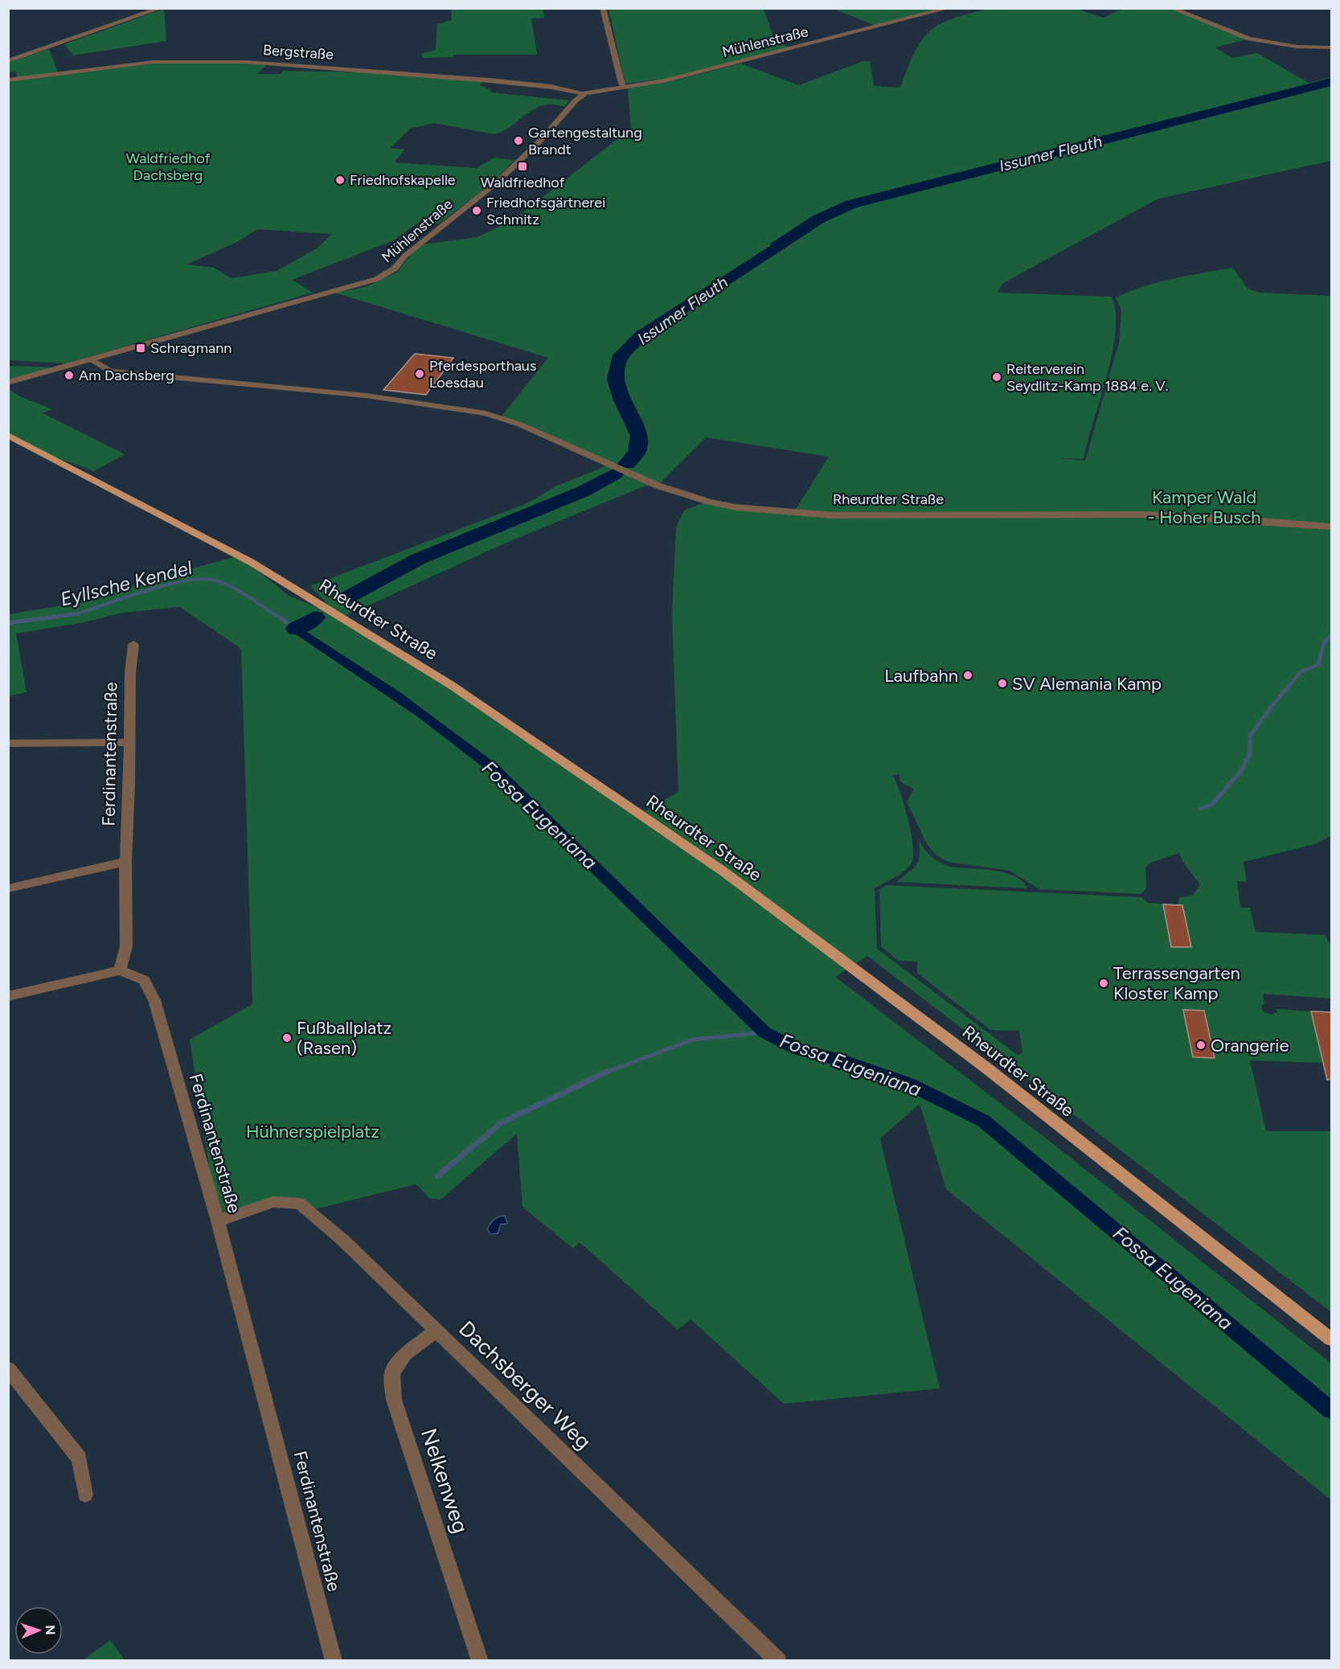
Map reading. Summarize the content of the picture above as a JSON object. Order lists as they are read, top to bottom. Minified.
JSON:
{"streets":{"main road":["Rheurdter Straße"],"street":["Mühlenstraße","Bergstraße","Ferdinantenstraße","Dachsberger Weg","Nelkenweg"]},"crossings":[["Mühlenstraße","Bergstraße"],["Mühlenstraße","Rheurdter Straße"],["Ferdinantenstraße","Dachsberger Weg"],["Dachsberger Weg","Nelkenweg"]],"water":["Issumer Fleuth","Eyllsche Kendel","Fossa Eugeniana"],"parks":["Waldfriedhof Dachsberg","Kamper Wald - Hoher Busch","Hühnerspielplatz"],"places":{"other":["Gartengestaltung Brandt","Friedhofskapelle","Friedhofsgärtnerei Schmitz","Pferdesporthaus Loesdau","Am Dachsberg","Reiterverein Seydlitz-Kamp 1884 e. V.","Laufbahn","SV Alemania Kamp","Terrassengarten Kloster Kamp","Fußballplatz (Rasen)","Orangerie"],"transit":["Waldfriedhof","Schragmann"]},"north":"right"}
